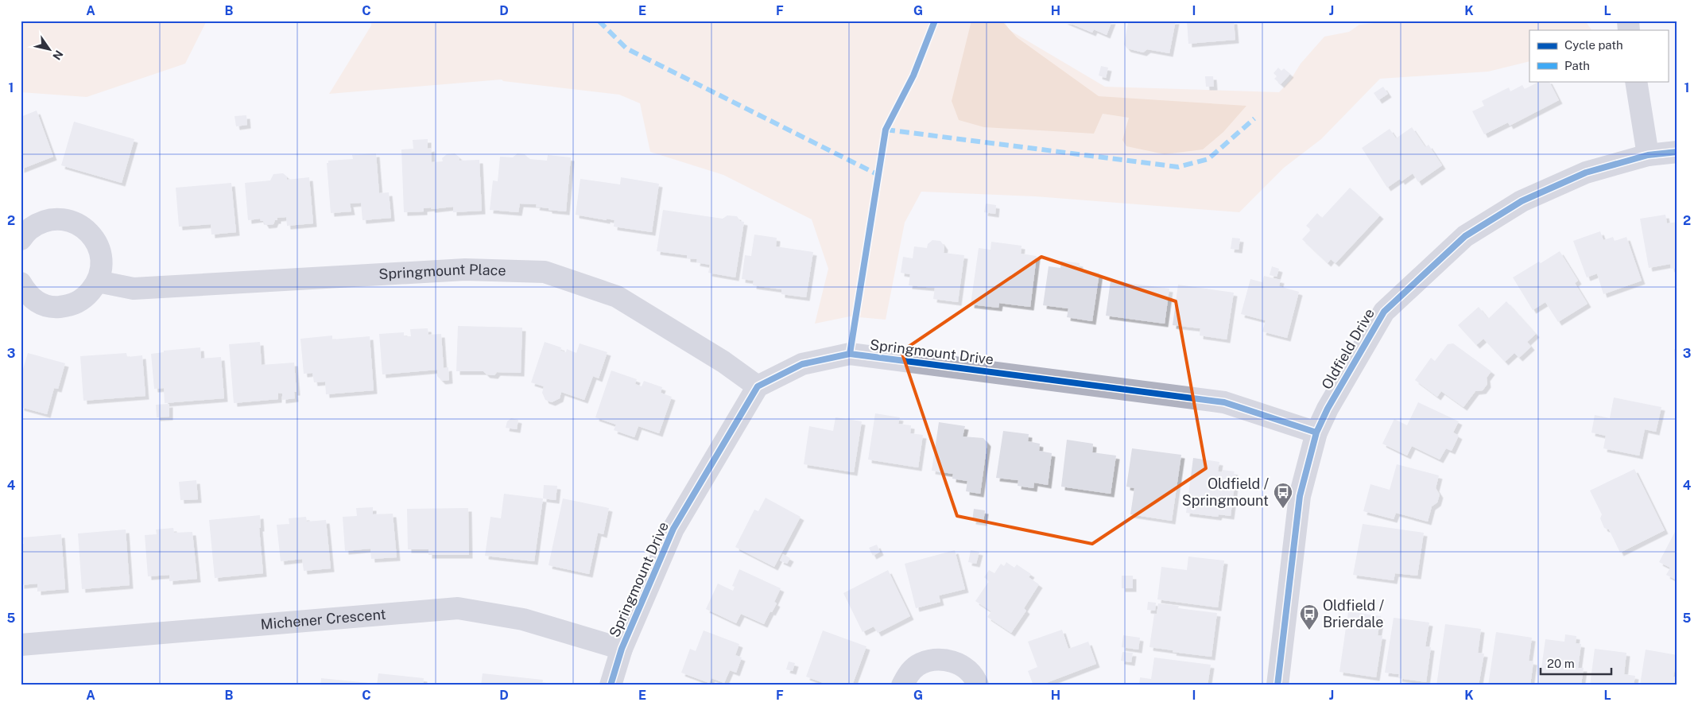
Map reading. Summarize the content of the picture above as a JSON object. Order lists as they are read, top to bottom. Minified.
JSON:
{"streets":{"street":["Springmount Place","Oldfield Drive","Springmount Drive","Michener Crescent"]},"crossings":[["Springmount Place","Springmount Drive"],["Oldfield Drive","Springmount Drive"],["Springmount Drive","Michener Crescent"]],"places":{"bus stop":["Oldfield / Springmount","Oldfield / Brierdale"]},"legend":["Cycle path","Path"],"scale_bar":"20 m","north":"bottom right","grid":{"columns":["A","B","C","D","E","F","G","H","I","J","K","L"],"rows":["1","2","3","4","5"]}}
